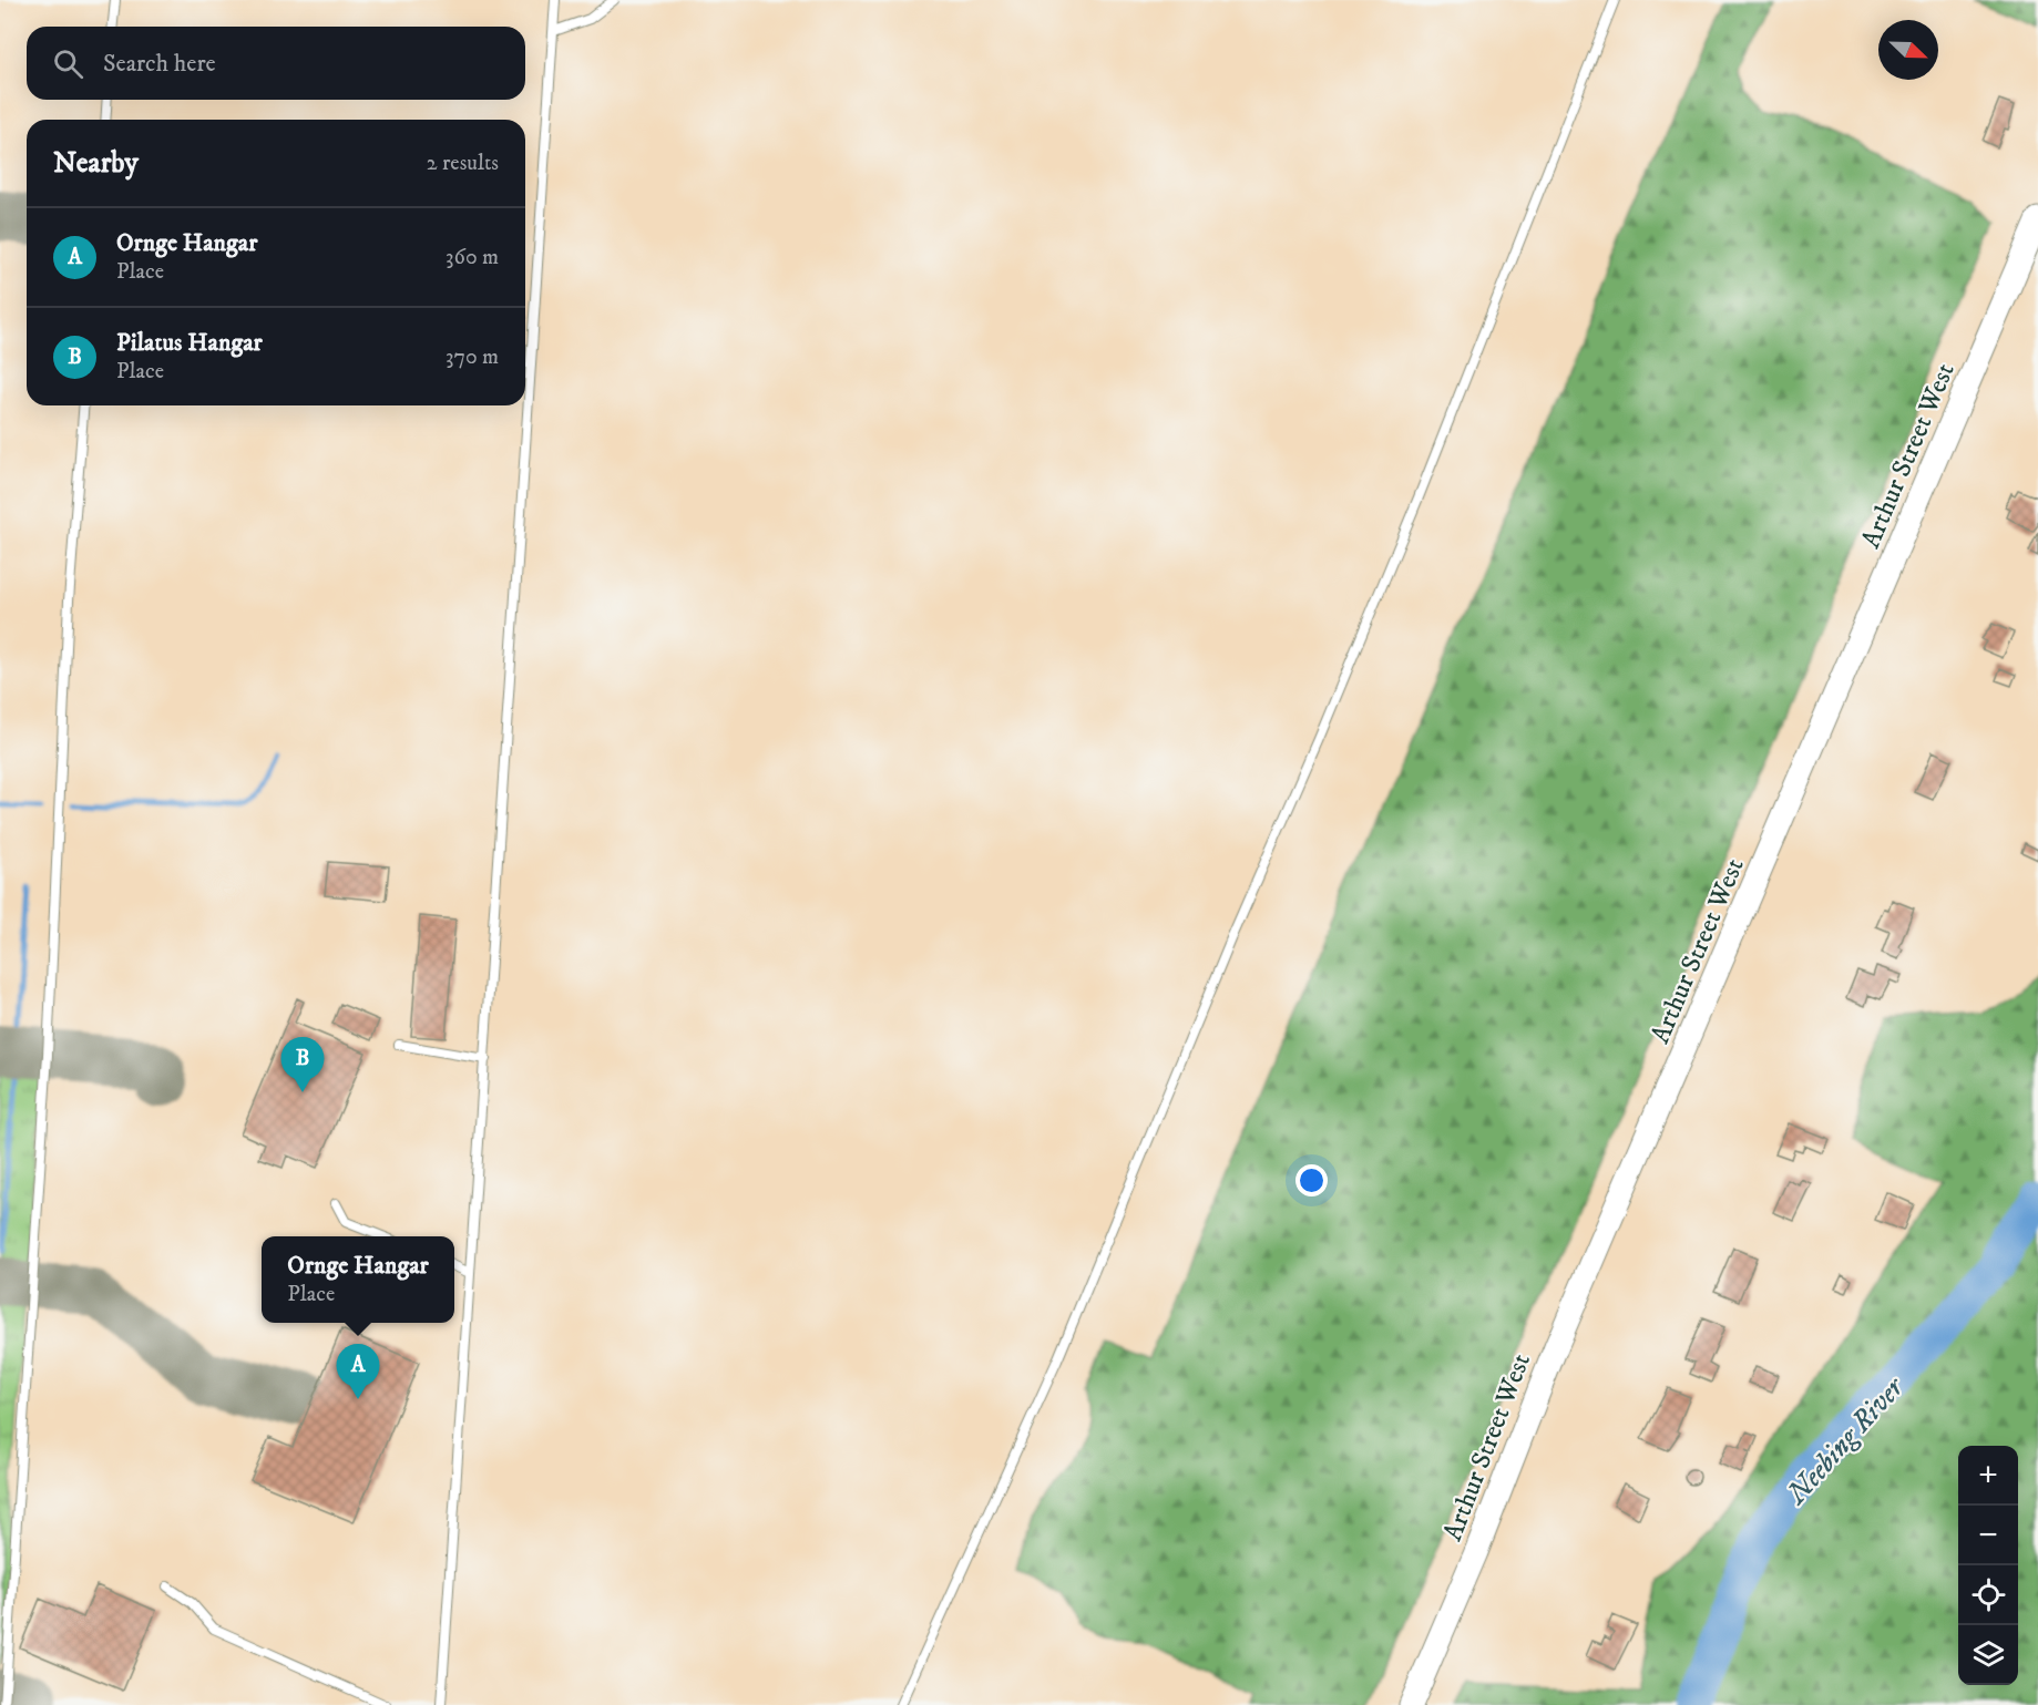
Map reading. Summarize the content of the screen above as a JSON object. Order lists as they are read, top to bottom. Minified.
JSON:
{"streets":{"main road":["Arthur Street West"]},"water":["Neebing River"],"north":"bottom right","page":{"search":"Search here","heading":["Nearby","2 results"],"list":[{"mark":"A","name":"Ornge Hangar","note":"Place","value":"360 m"},{"mark":"B","name":"Pilatus Hangar","note":"Place","value":"370 m"}],"pins":["B","A"],"popup":["Ornge Hangar","Place"],"map_buttons":["+","−"]}}
